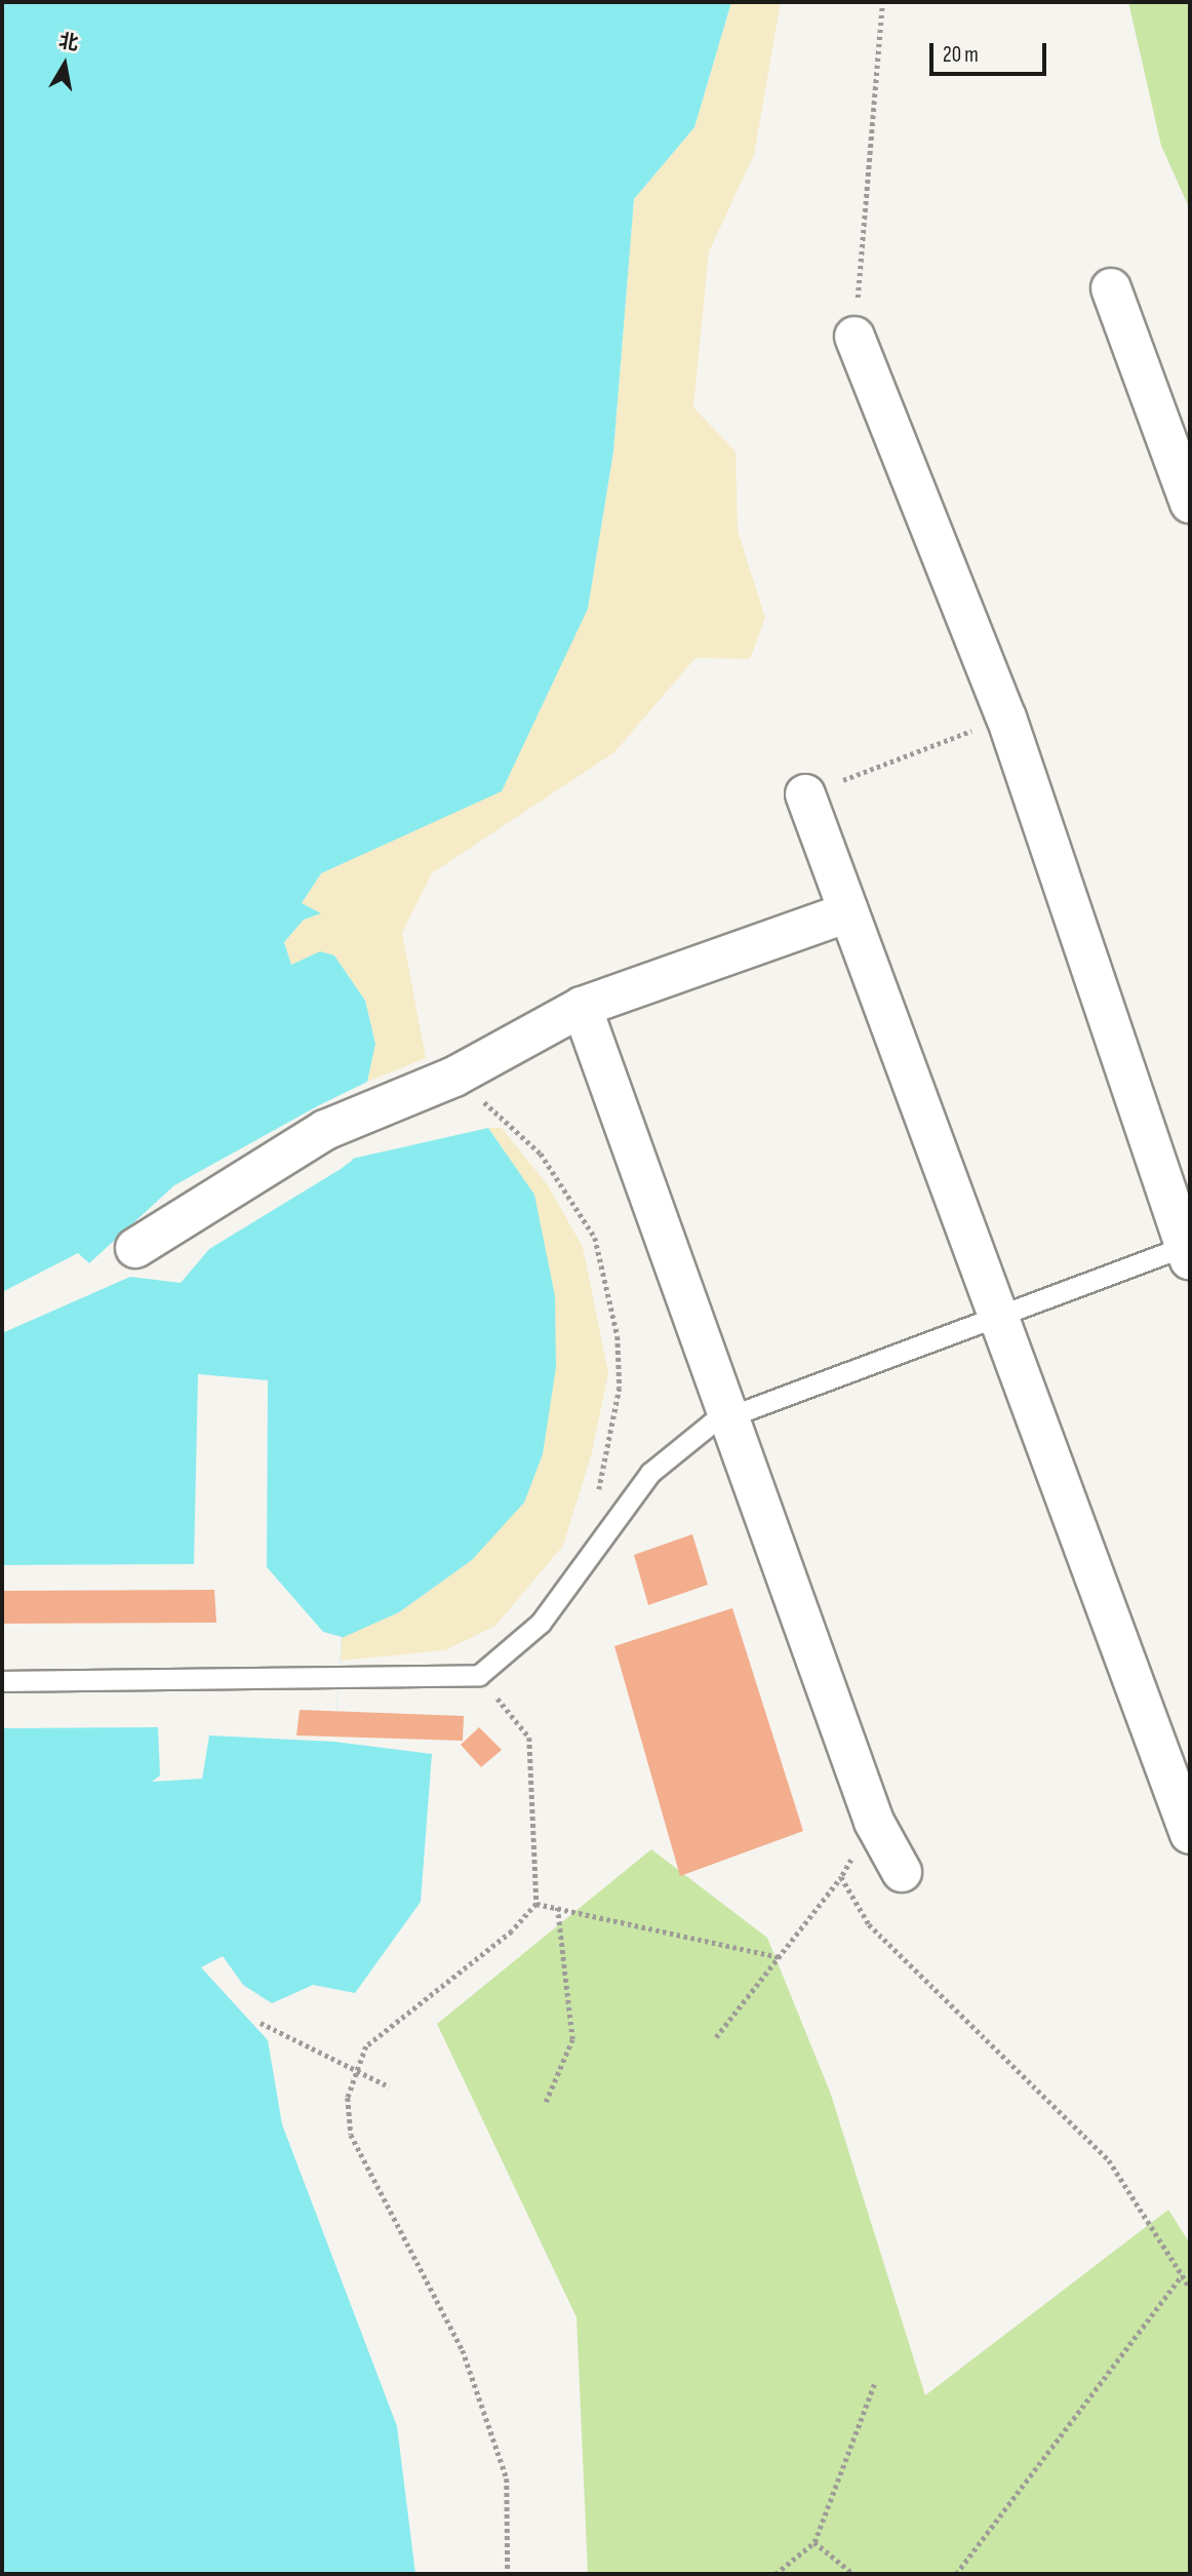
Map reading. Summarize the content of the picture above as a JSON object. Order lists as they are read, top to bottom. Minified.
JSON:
{"scale_bar":"20 m","north":"top"}
